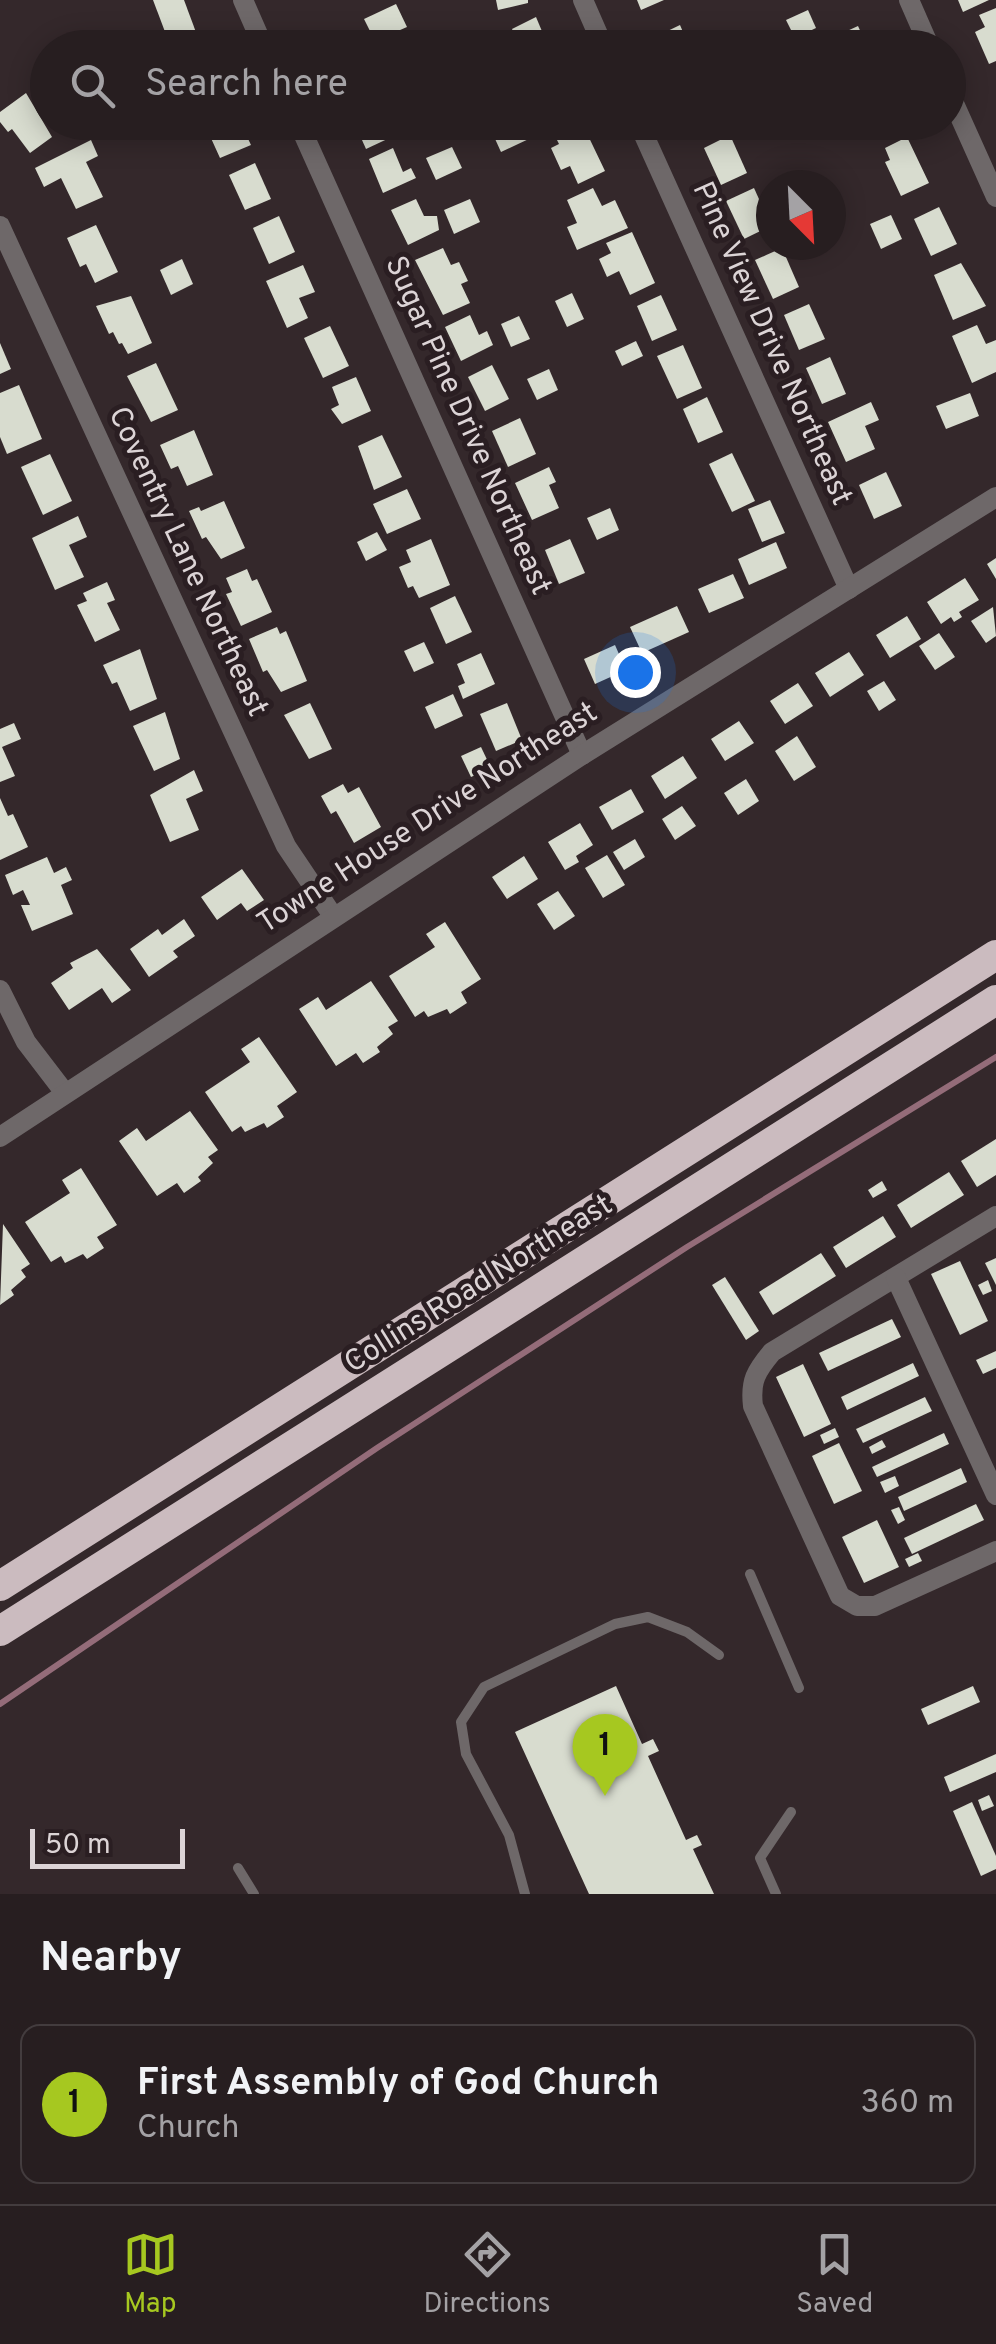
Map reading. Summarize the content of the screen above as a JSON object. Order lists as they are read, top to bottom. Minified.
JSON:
{"streets":{"highway":["Collins Road Northeast"],"street":["Pine View Drive Northeast","Sugar Pine Drive Northeast","Coventry Lane Northeast","Towne House Drive Northeast"]},"crossings":[["Pine View Drive Northeast","Towne House Drive Northeast"],["Sugar Pine Drive Northeast","Towne House Drive Northeast"],["Coventry Lane Northeast","Towne House Drive Northeast"]],"scale_bar":"50 m","north":"bottom right","page":{"search":"Search here","pins":"1","scale":"50 m","heading":"Nearby","list":[{"mark":"1","name":"First Assembly of God Church","note":"Church","value":"360 m"}],"nav":["Map","Directions","Saved"]}}
